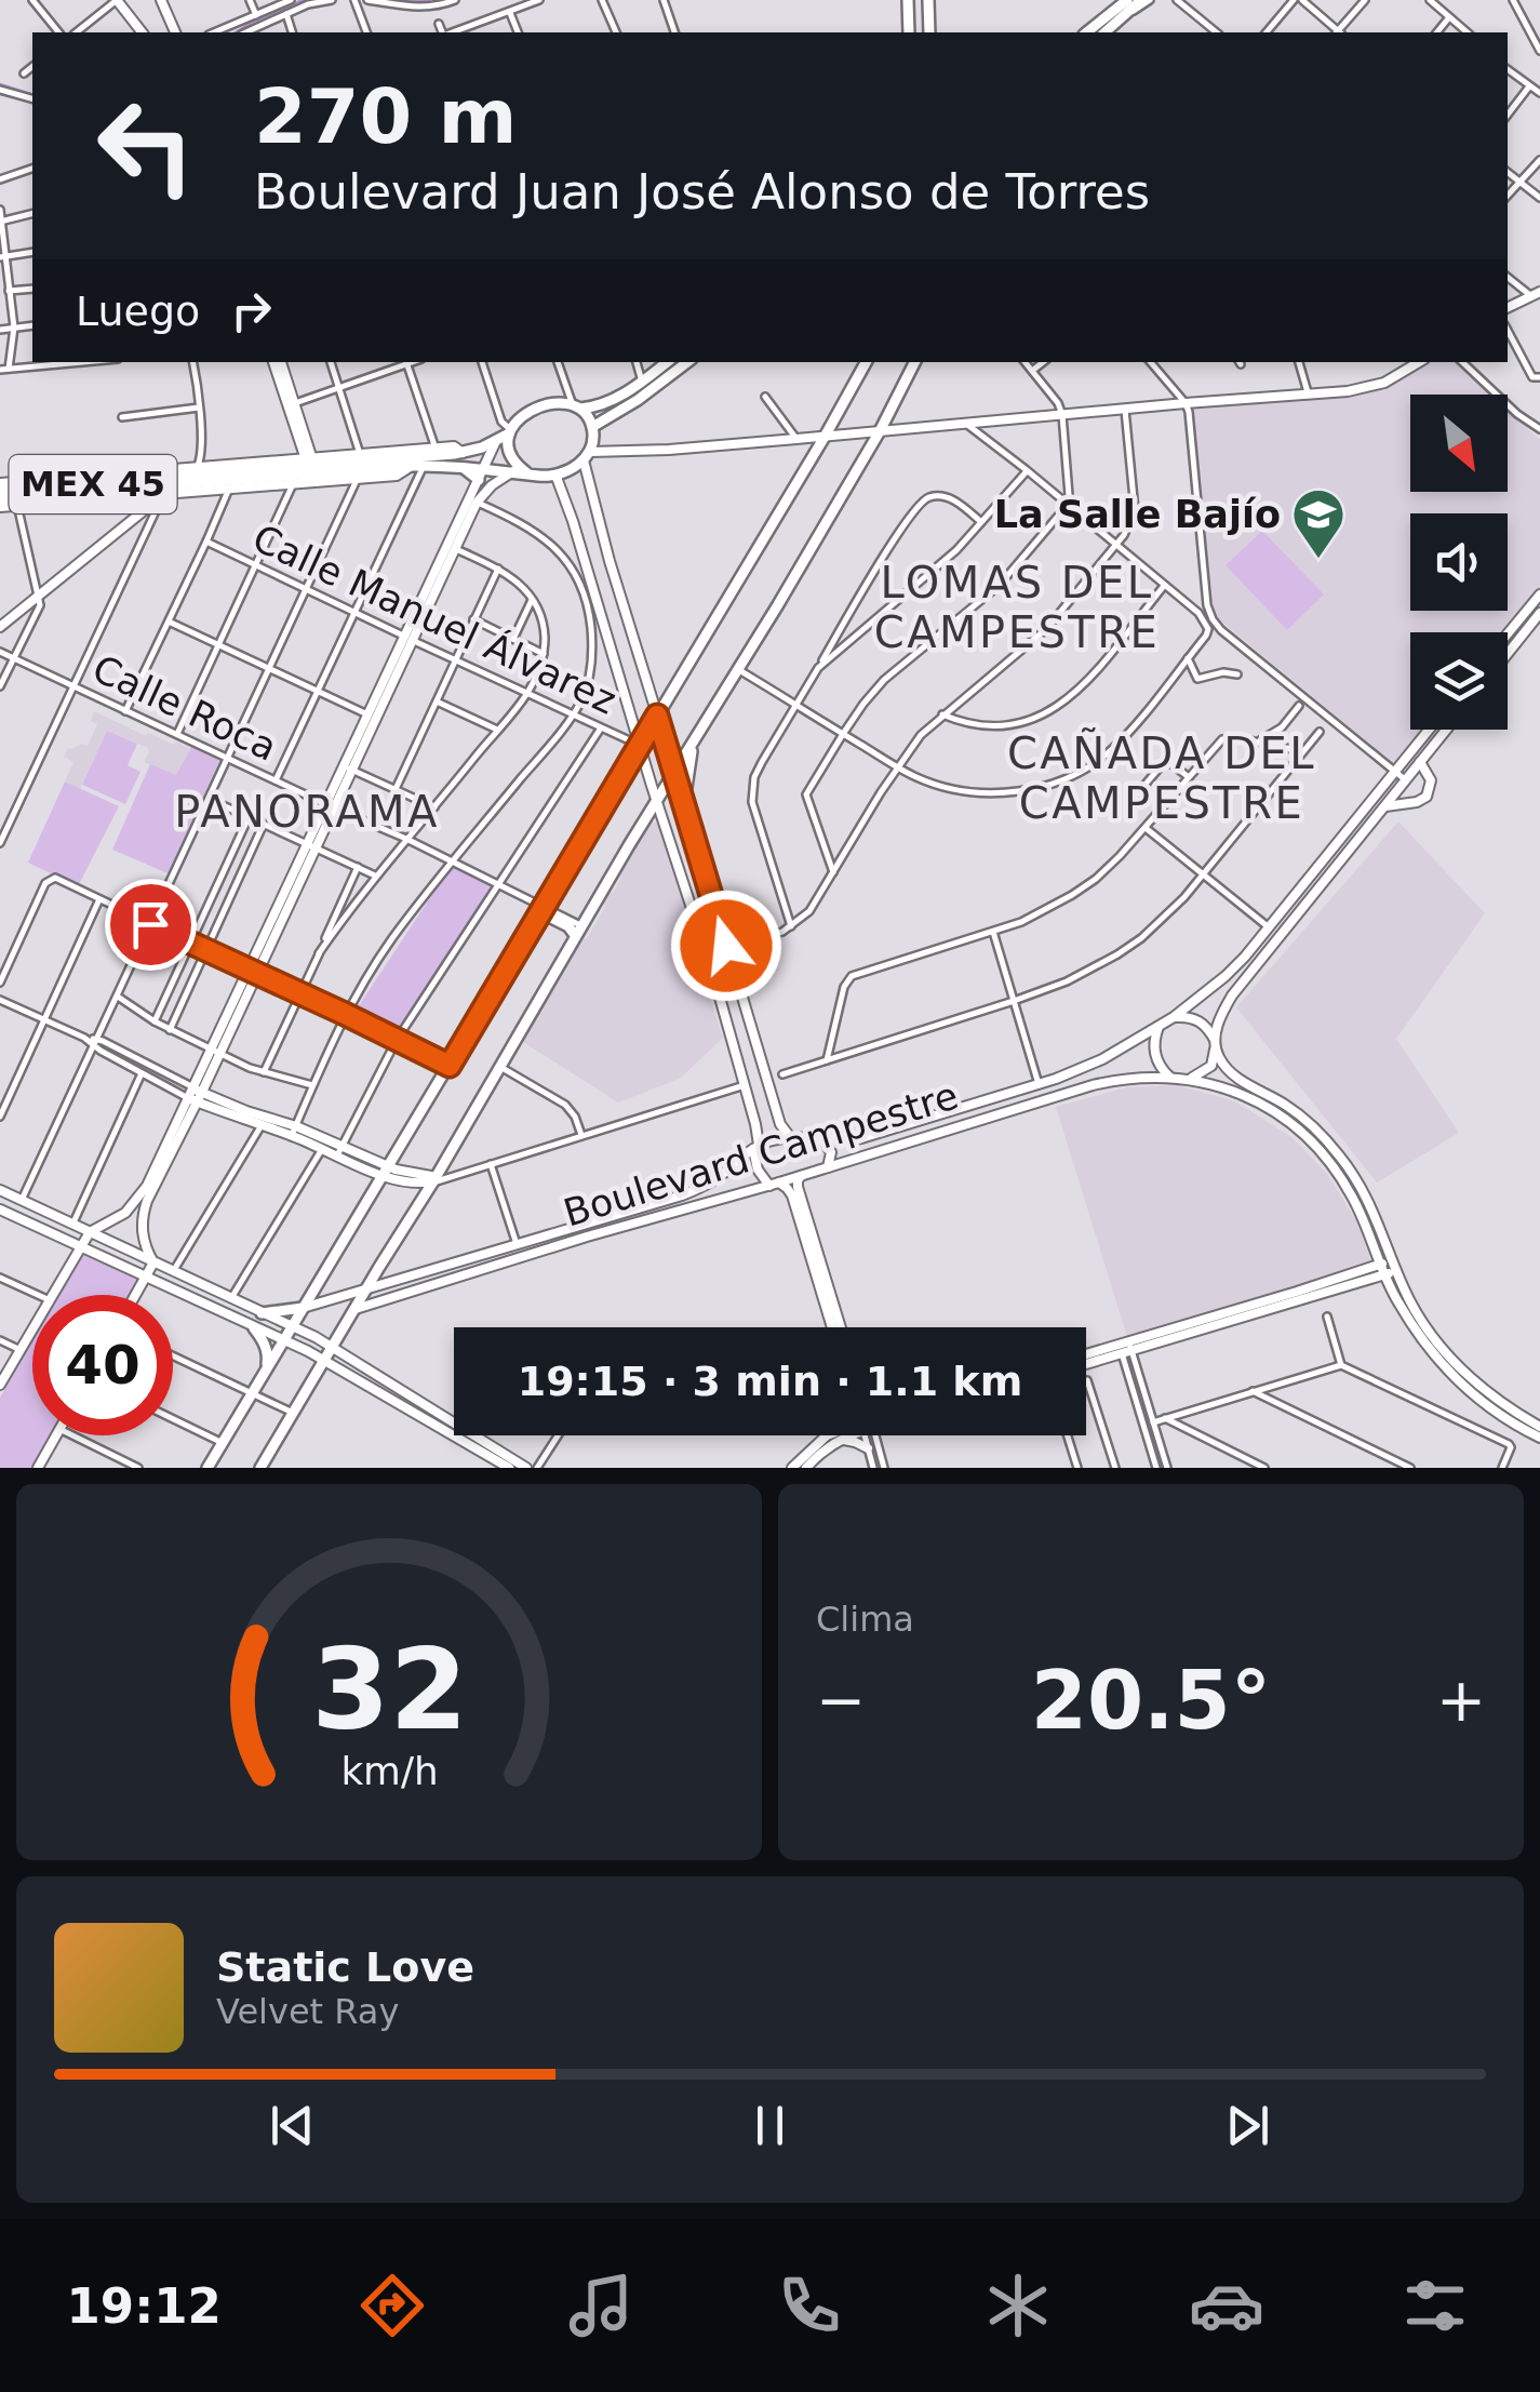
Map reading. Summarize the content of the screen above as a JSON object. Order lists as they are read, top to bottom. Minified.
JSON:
{"streets":{"main road":["MEX 45"],"street":["Calle Manuel Álvarez","Calle Roca","Boulevard Campestre"]},"districts":["LOMAS DEL CAMPESTRE","CAÑADA DEL CAMPESTRE","PANORAMA"],"places":{"school or university":["La Salle Bajío"]},"north":"bottom right","page":{"turn":["270 m","Boulevard Juan José Alonso de Torres"],"then":"Luego","limit":"40","trip":"19:15 · 3 min · 1.1 km","tile":"Clima","heat":["−","20.5°","+"],"song":["Static Love","Velvet Ray"],"tabs":"19:12","gauge":["32","km/h"]}}
